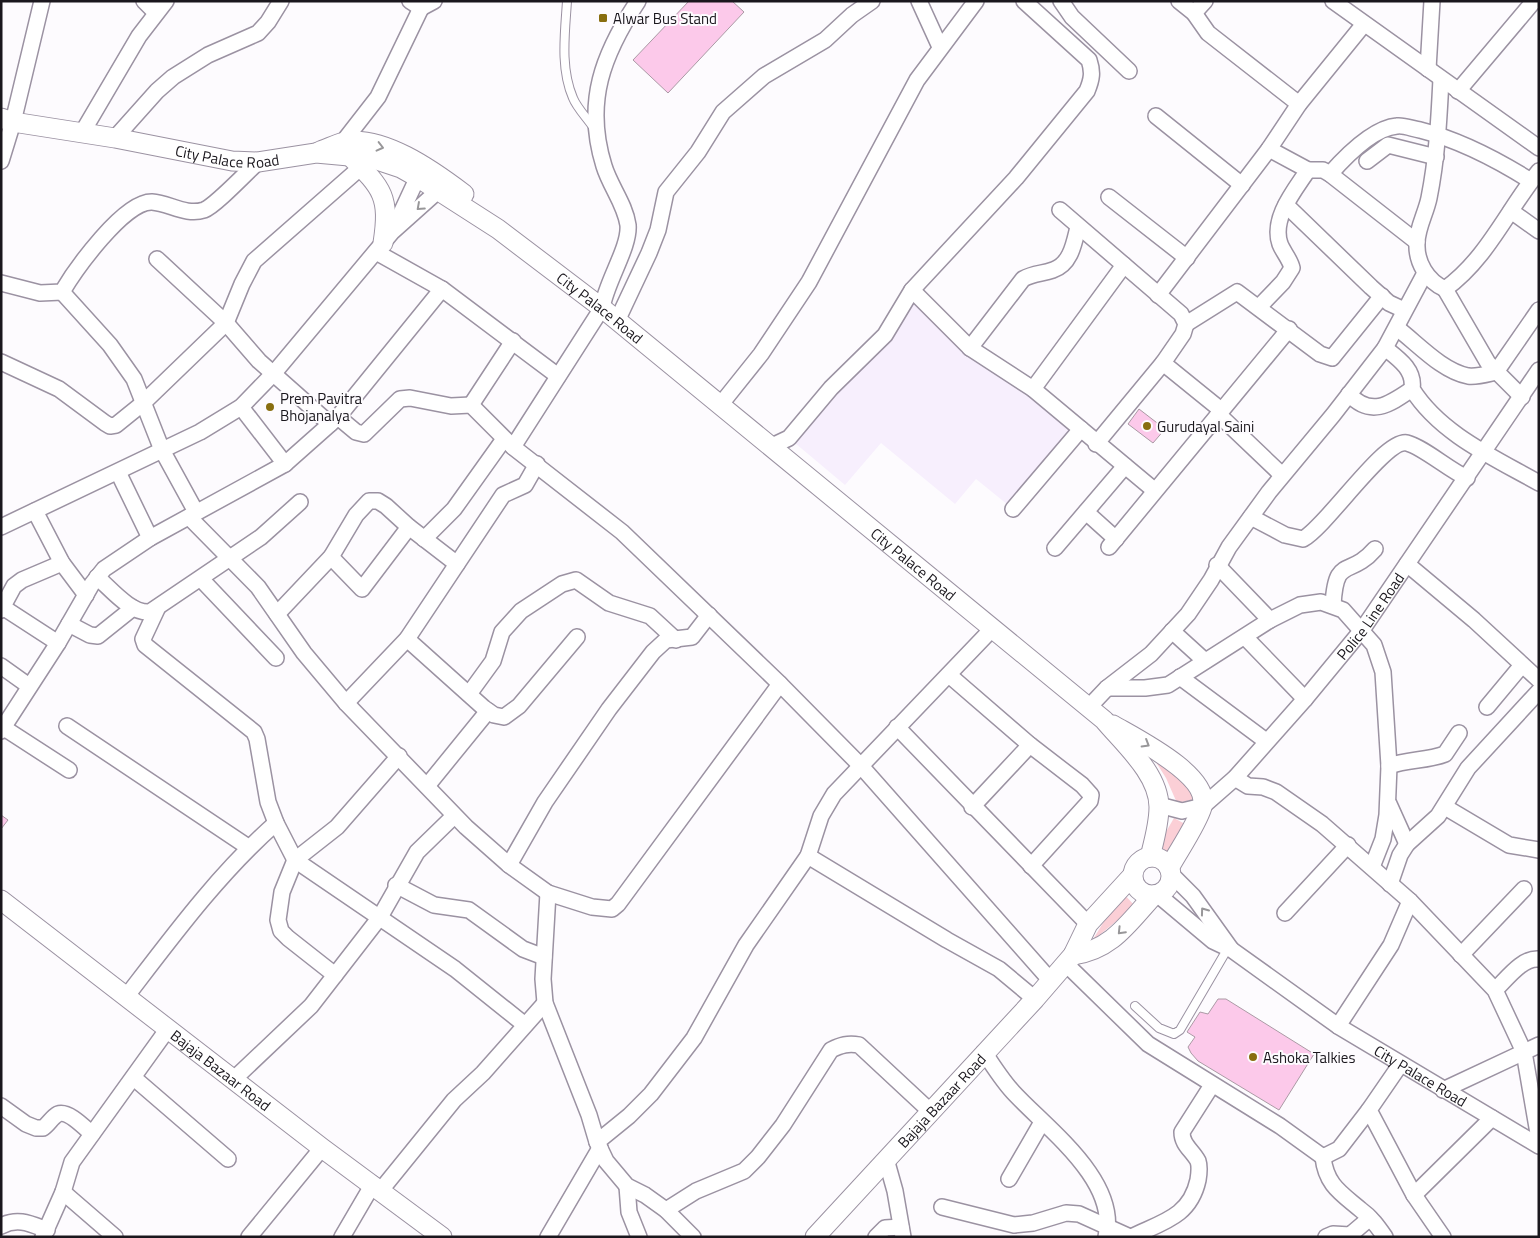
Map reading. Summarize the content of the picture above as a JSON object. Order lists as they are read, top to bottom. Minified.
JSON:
{"streets":{"street":["City Palace Road","Police Line Road","Bajaja Bazaar Road"]},"crossings":[["City Palace Road","Police Line Road"]],"places":{"transit":["Alwar Bus Stand"],"other":["Prem Pavitra Bhojanalya","Gurudayal Saini","Ashoka Talkies"]}}
